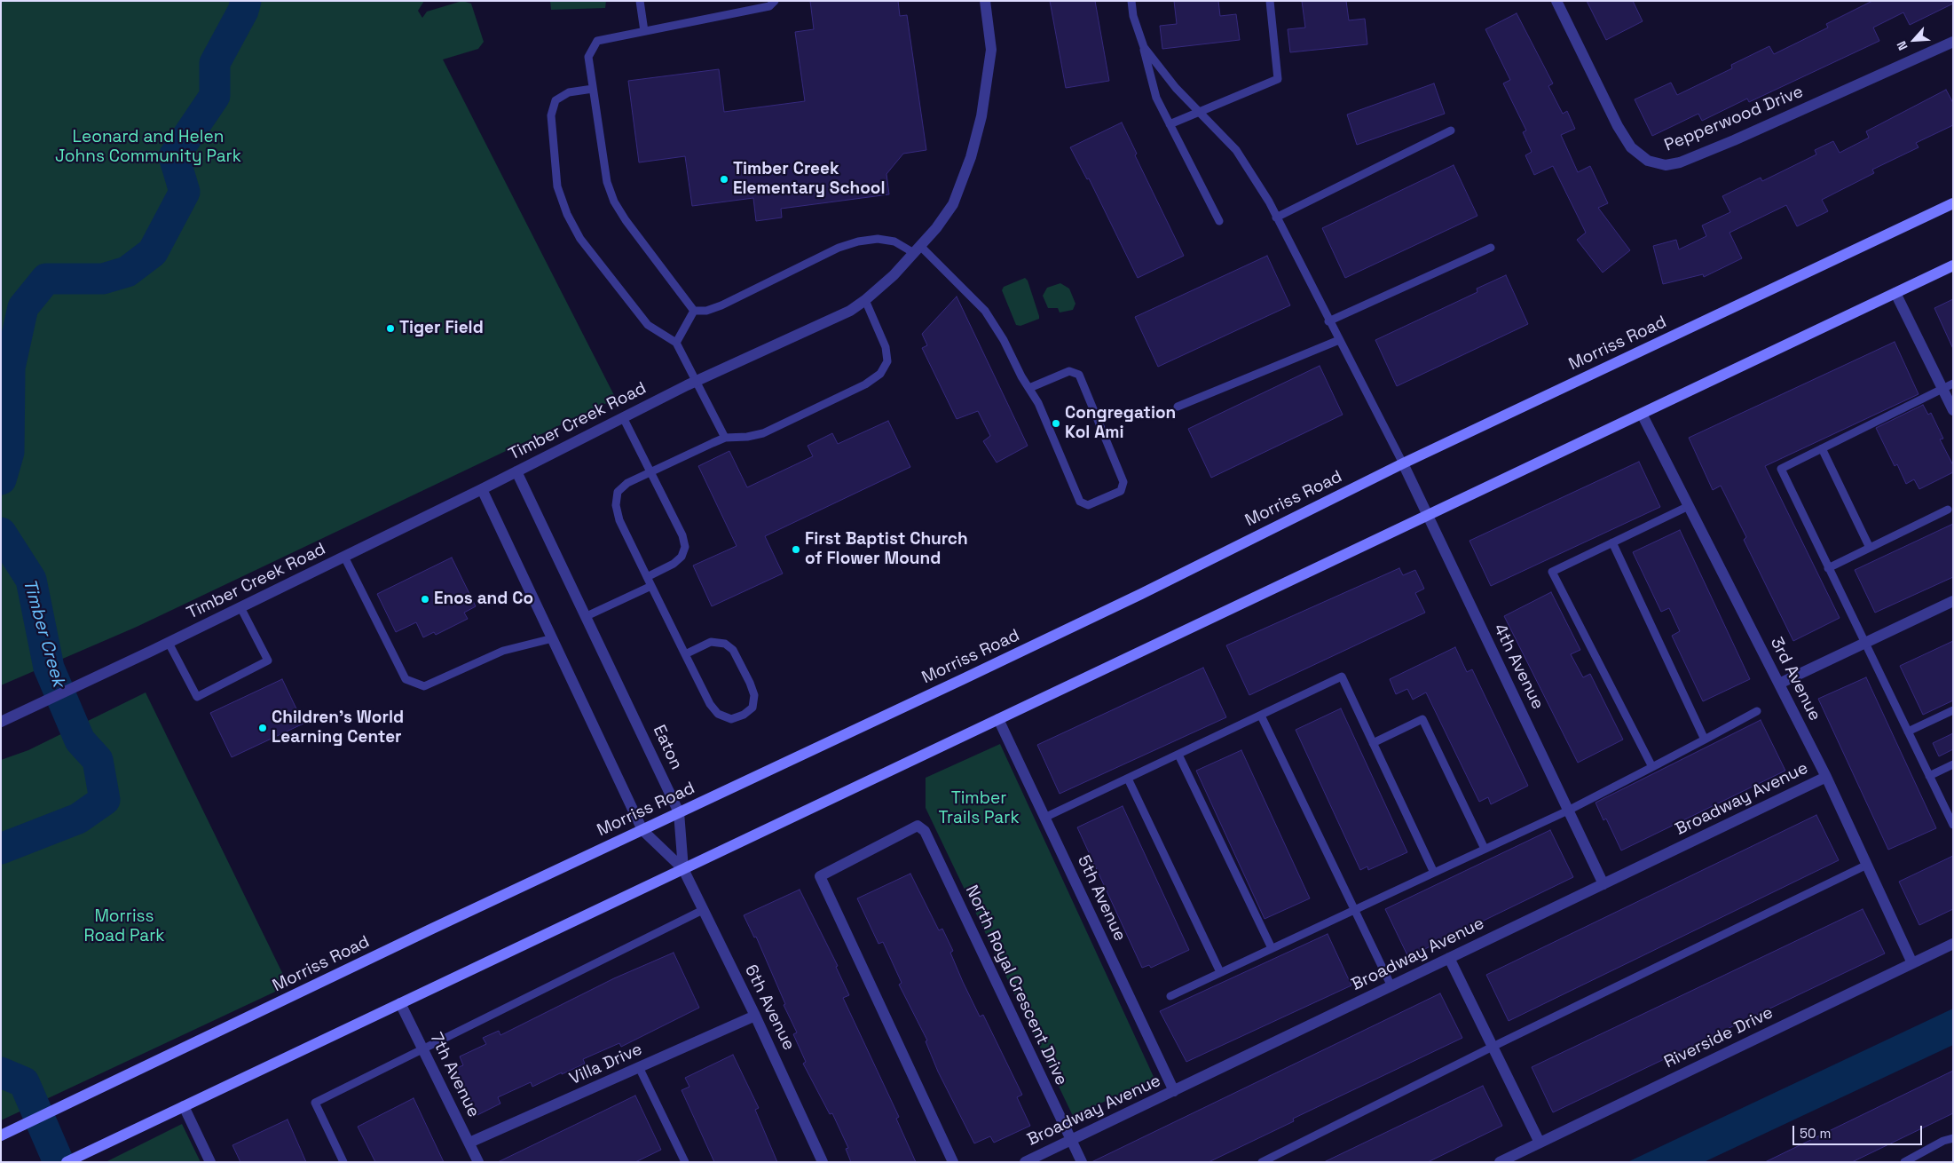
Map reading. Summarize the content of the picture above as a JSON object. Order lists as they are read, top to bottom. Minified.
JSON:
{"streets":{"main road":["Morriss Road"],"street":["Pepperwood Drive","Timber Creek Road","4th Avenue","3rd Avenue","Eaton","Broadway Avenue","5th Avenue","North Royal Crescent Drive","6th Avenue","Riverside Drive","Villa Drive","7th Avenue"]},"crossings":[["Morriss Road","4th Avenue"],["Morriss Road","Eaton"],["Timber Creek Road","Eaton"],["4th Avenue","Broadway Avenue"],["3rd Avenue","Broadway Avenue"],["3rd Avenue","Riverside Drive"],["Eaton","6th Avenue"],["Broadway Avenue","5th Avenue"],["Broadway Avenue","North Royal Crescent Drive"],["6th Avenue","Villa Drive"],["Villa Drive","7th Avenue"]],"water":["Timber Creek"],"parks":["Leonard and Helen Johns Community Park","Timber Trails Park","Morriss Road Park"],"places":["Timber Creek Elementary School","Tiger Field","Congregation Kol Ami","First Baptist Church of Flower Mound","Enos and Co","Children's World Learning Center"],"scale_bar":"50 m","north":"bottom left"}
